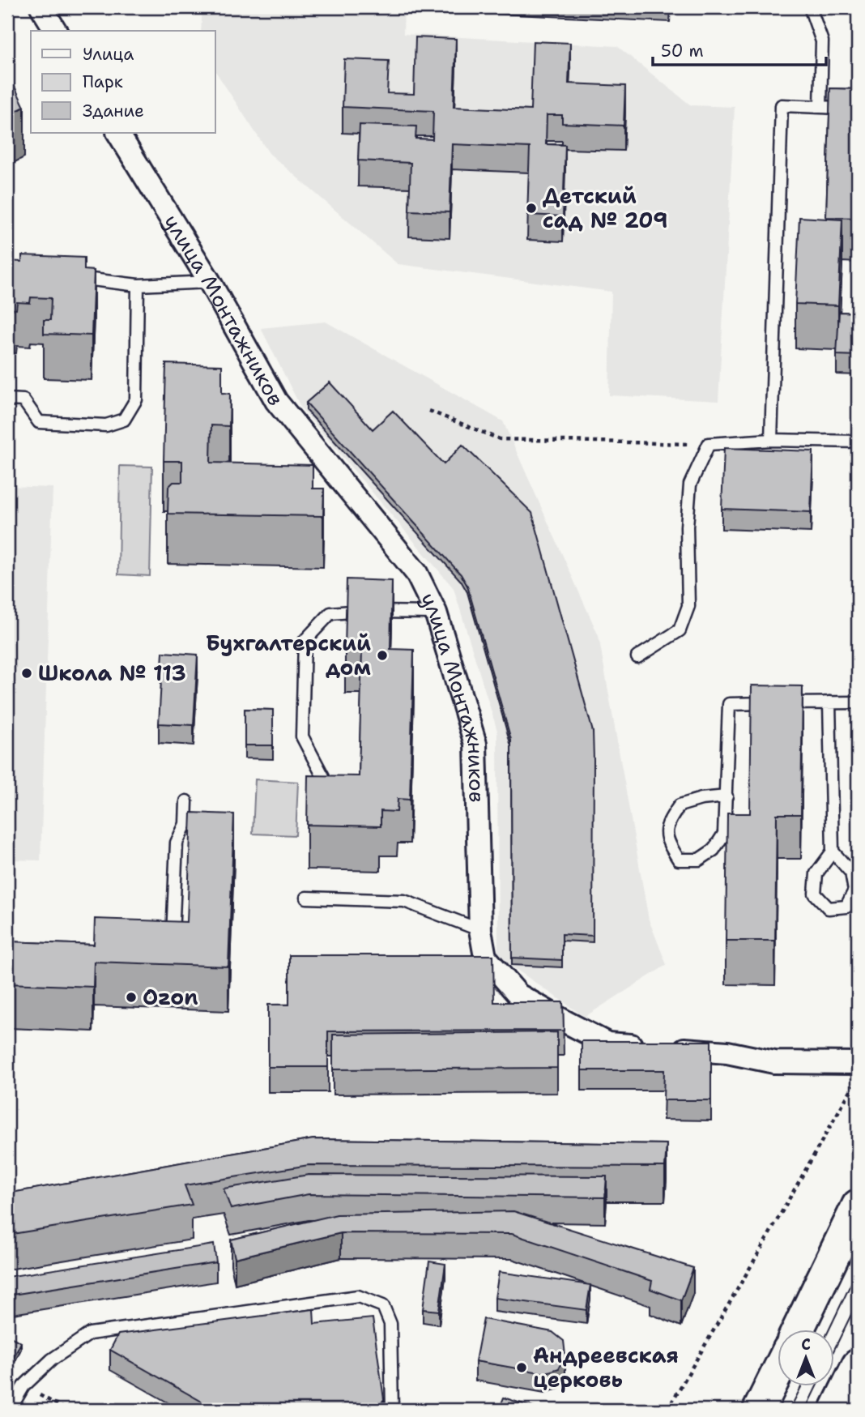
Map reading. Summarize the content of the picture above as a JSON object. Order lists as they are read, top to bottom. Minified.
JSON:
{"streets":{"street":["улица Монтажников"]},"places":["Детский сад № 209","Бухгалтерский дом","Школа № 113","Ozon","Андреевская церковь"],"legend":["Улица","Парк","Здание"],"scale_bar":"50 m","north":"top"}
